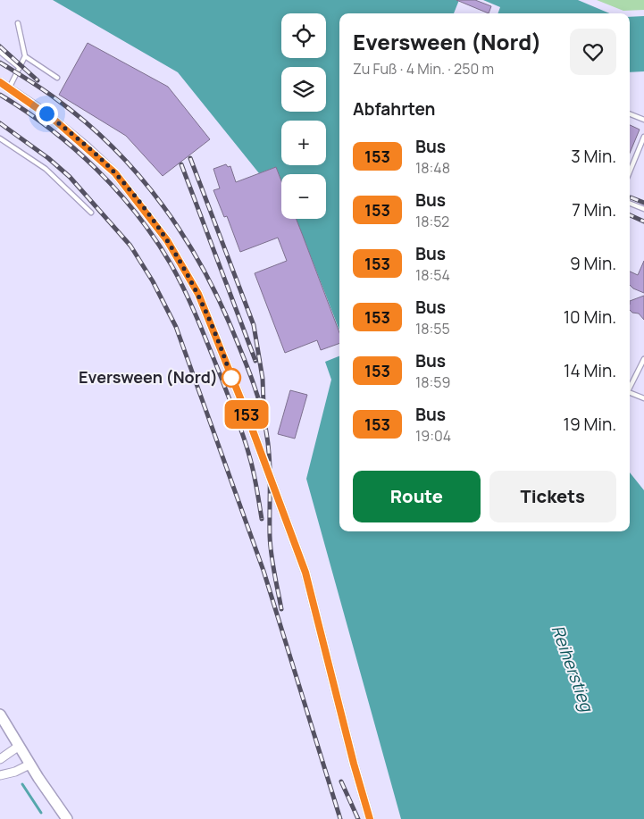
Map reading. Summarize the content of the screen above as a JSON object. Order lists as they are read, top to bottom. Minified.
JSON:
{"water":["Reiherstieg"],"places":["Eversween (Nord)"],"lines":["bus line 153"],"page":{"on_map":"153","map_buttons":["+","−"],"heading":[["Eversween (Nord)","Zu Fuß · 4 Min. · 250 m"],"Abfahrten"],"list":[{"mark":"153","name":"Bus","note":"18:48","value":"3 Min."},{"mark":"153","name":"Bus","note":"18:52","value":"7 Min."},{"mark":"153","name":"Bus","note":"18:54","value":"9 Min."},{"mark":"153","name":"Bus","note":"18:55","value":"10 Min."},{"mark":"153","name":"Bus","note":"18:59","value":"14 Min."},{"mark":"153","name":"Bus","note":"19:04","value":"19 Min."}],"buttons":["Route","Tickets"]}}
